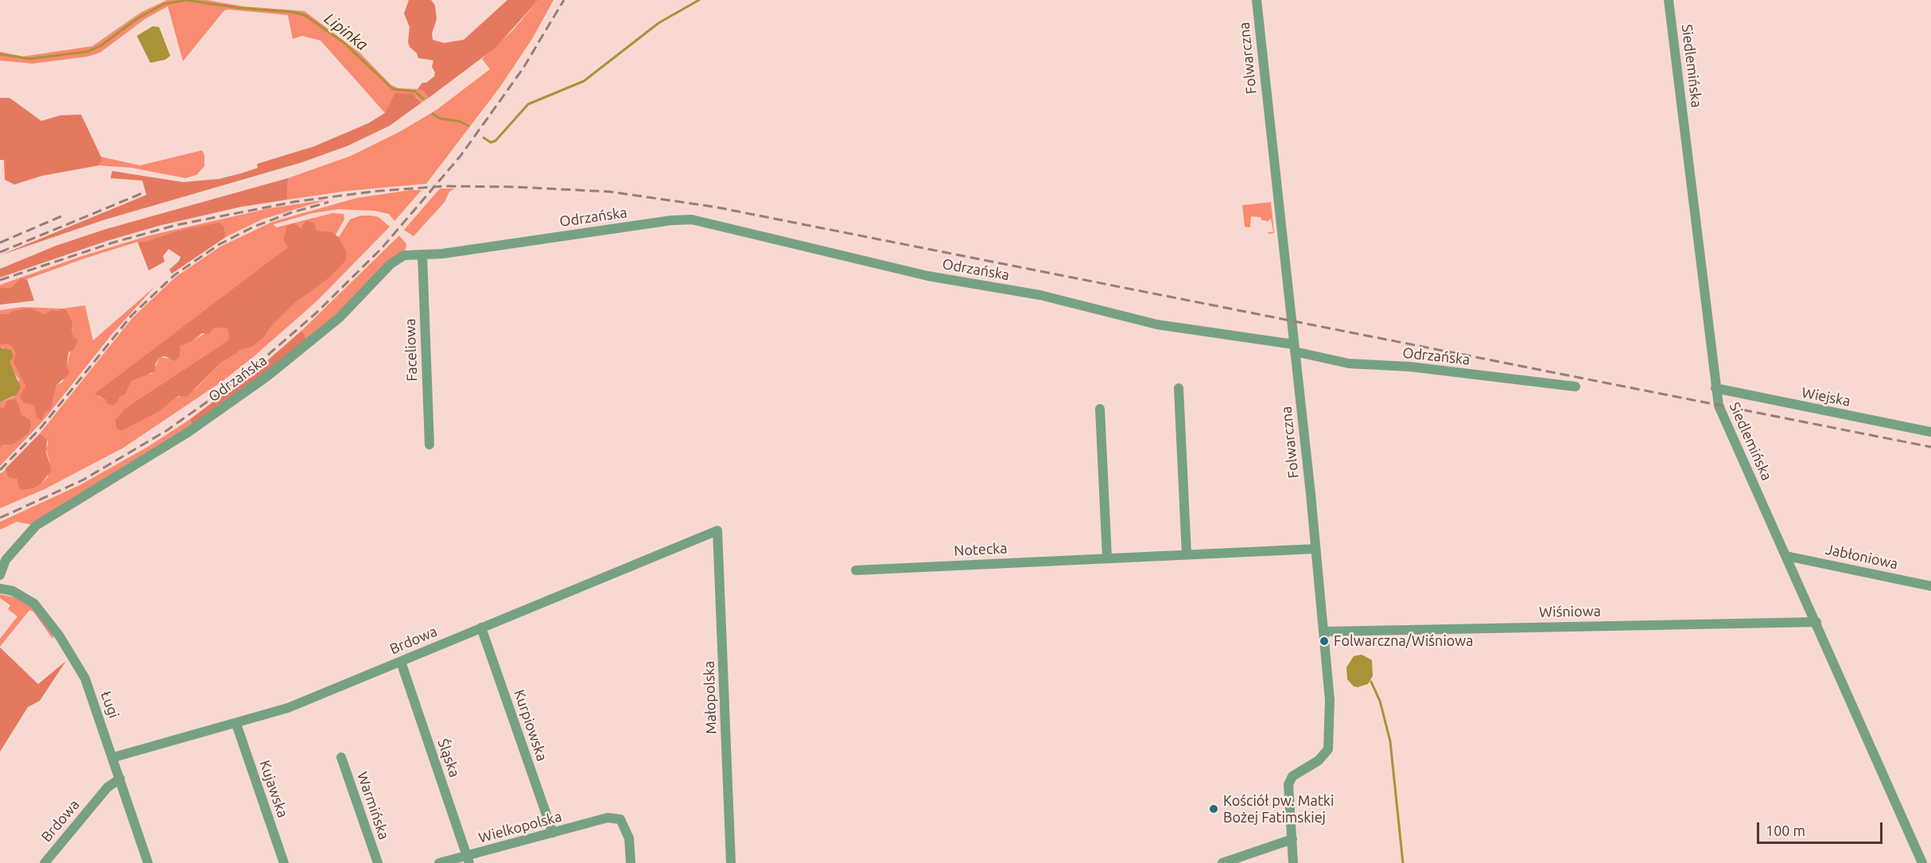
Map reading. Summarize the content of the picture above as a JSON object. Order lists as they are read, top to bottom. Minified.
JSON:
{"streets":{"street":["Folwarczna","Siedlemińska","Odrzańska","Faceliowa","Wiejska","Notecka","Jabłoniowa","Wiśniowa","Brdowa","Małopolska","Ługi","Kurpiowska","Śląska","Kujawska","Warmińska","Wielkopolska"]},"crossings":[["Folwarczna","Odrzańska"],["Folwarczna","Notecka"],["Folwarczna","Wiśniowa"],["Siedlemińska","Wiejska"],["Siedlemińska","Jabłoniowa"],["Siedlemińska","Wiśniowa"],["Odrzańska","Faceliowa"],["Brdowa","Małopolska"],["Brdowa","Ługi"],["Brdowa","Kurpiowska"],["Brdowa","Śląska"],["Brdowa","Kujawska"],["Kurpiowska","Wielkopolska"],["Śląska","Wielkopolska"]],"water":["Lipinka"],"places":["Folwarczna/Wiśniowa","Kościół pw. Matki Bożej Fatimskiej"],"scale_bar":"100 m"}
